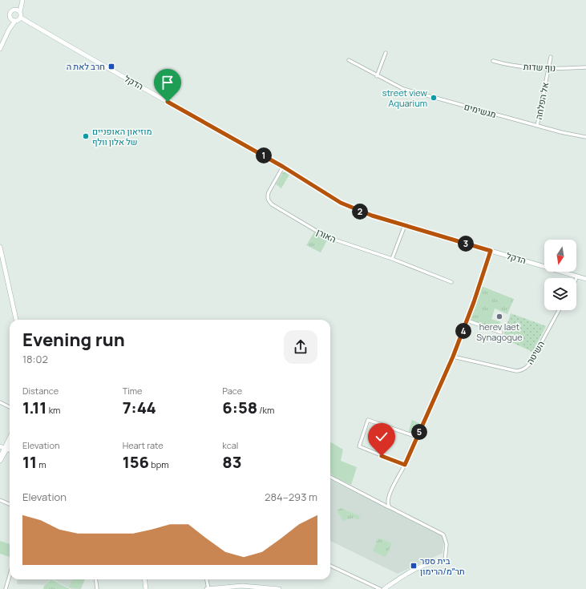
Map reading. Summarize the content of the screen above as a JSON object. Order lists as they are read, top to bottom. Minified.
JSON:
{"streets":{"street":["נוף שדות","הדקל","אל הפלחה","מגשימים","האורן","השיטה"]},"crossings":[["נוף שדות","אל הפלחה"],["הדקל","האורן"],["אל הפלחה","מגשימים"]],"places":{"transit":["חרב לאת ה","בית ספר תר״מ/הרימון"],"other":["street view Aquarium","מוזיאון האופניים של אלון וולף","herev laet Synagogue"]},"north":"bottom","page":{"pins":["1","2","3","4","5"],"heading":["Evening run","18:02"],"stats":[["Distance","1.11 km"],["Time","7:44"],["Pace","6:58 /km"],["Elevation","11 m"],["Heart rate","156 bpm"],["kcal","83"]],"chart":["Elevation","284–293 m"]}}
